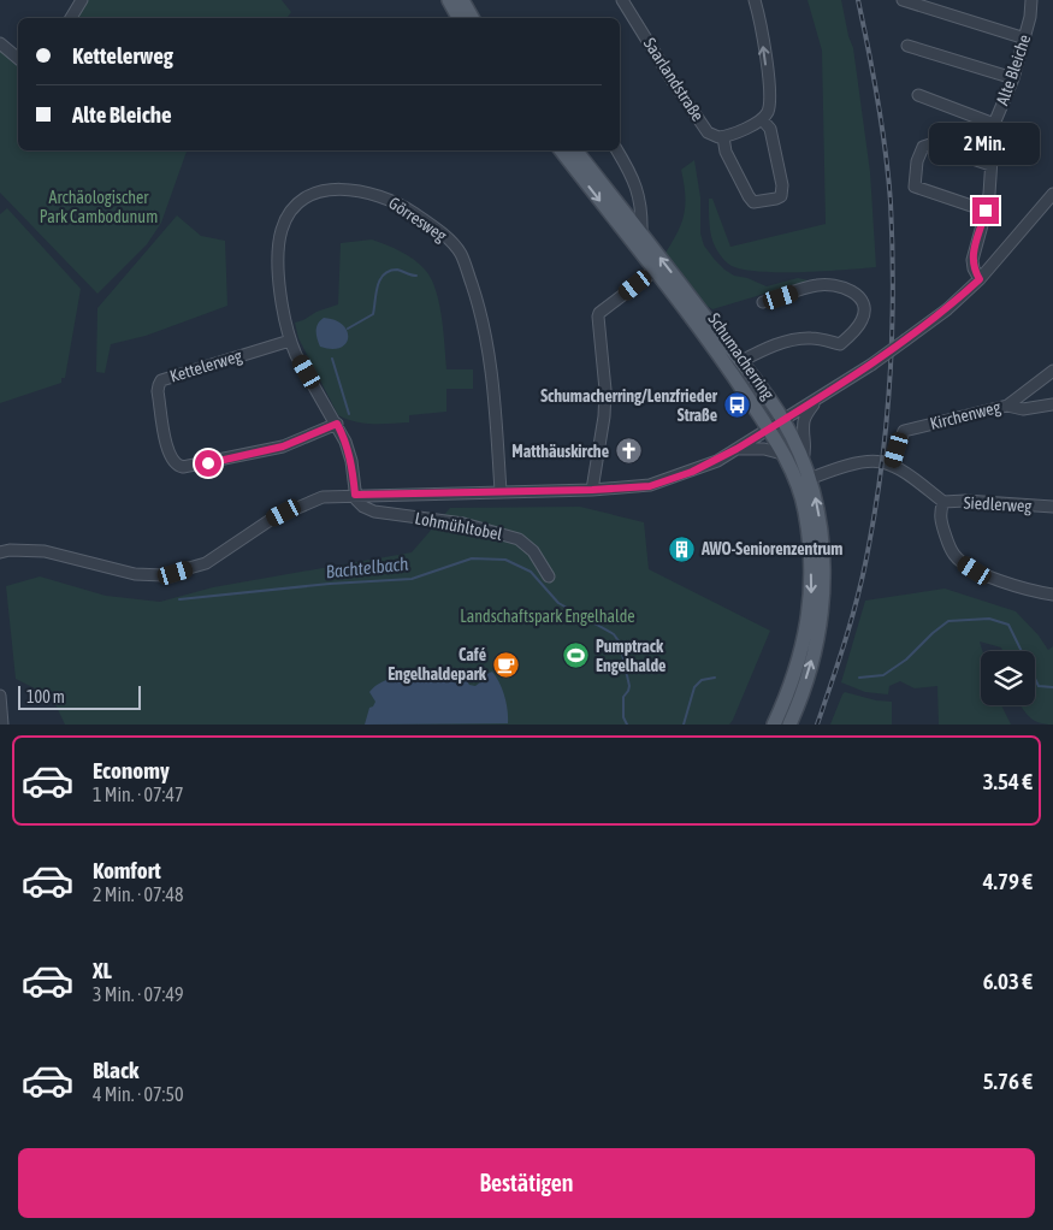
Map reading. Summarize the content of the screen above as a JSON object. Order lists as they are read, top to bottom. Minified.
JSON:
{"streets":{"main road":["Schumacherring"],"street":["Alte Bleiche","Saarlandstraße","Görresweg","Kettelerweg","Kirchenweg","Siedlerweg","Lohmühltobel"]},"crossings":[["Görresweg","Kettelerweg"],["Görresweg","Lohmühltobel"]],"water":["Bachtelbach"],"parks":["Archäologischer Park Cambodunum","Landschaftspark Engelhalde"],"places":{"bus stop":["Schumacherring/Lenzfrieder Straße"],"church":["Matthäuskirche"],"building":["AWO-Seniorenzentrum"],"sports":["Pumptrack Engelhalde"],"cafe":["Café Engelhaldepark"]},"scale_bar":"100 m","page":{"banner":["Kettelerweg","Alte Bleiche"],"bubble":"2 Min.","scale":"100 m","list":[{"name":"Economy","note":"1 Min. · 07:47","value":"3.54 €"},{"name":"Komfort","note":"2 Min. · 07:48","value":"4.79 €"},{"name":"XL","note":"3 Min. · 07:49","value":"6.03 €"},{"name":"Black","note":"4 Min. · 07:50","value":"5.76 €"}],"buttons":"Bestätigen"}}
